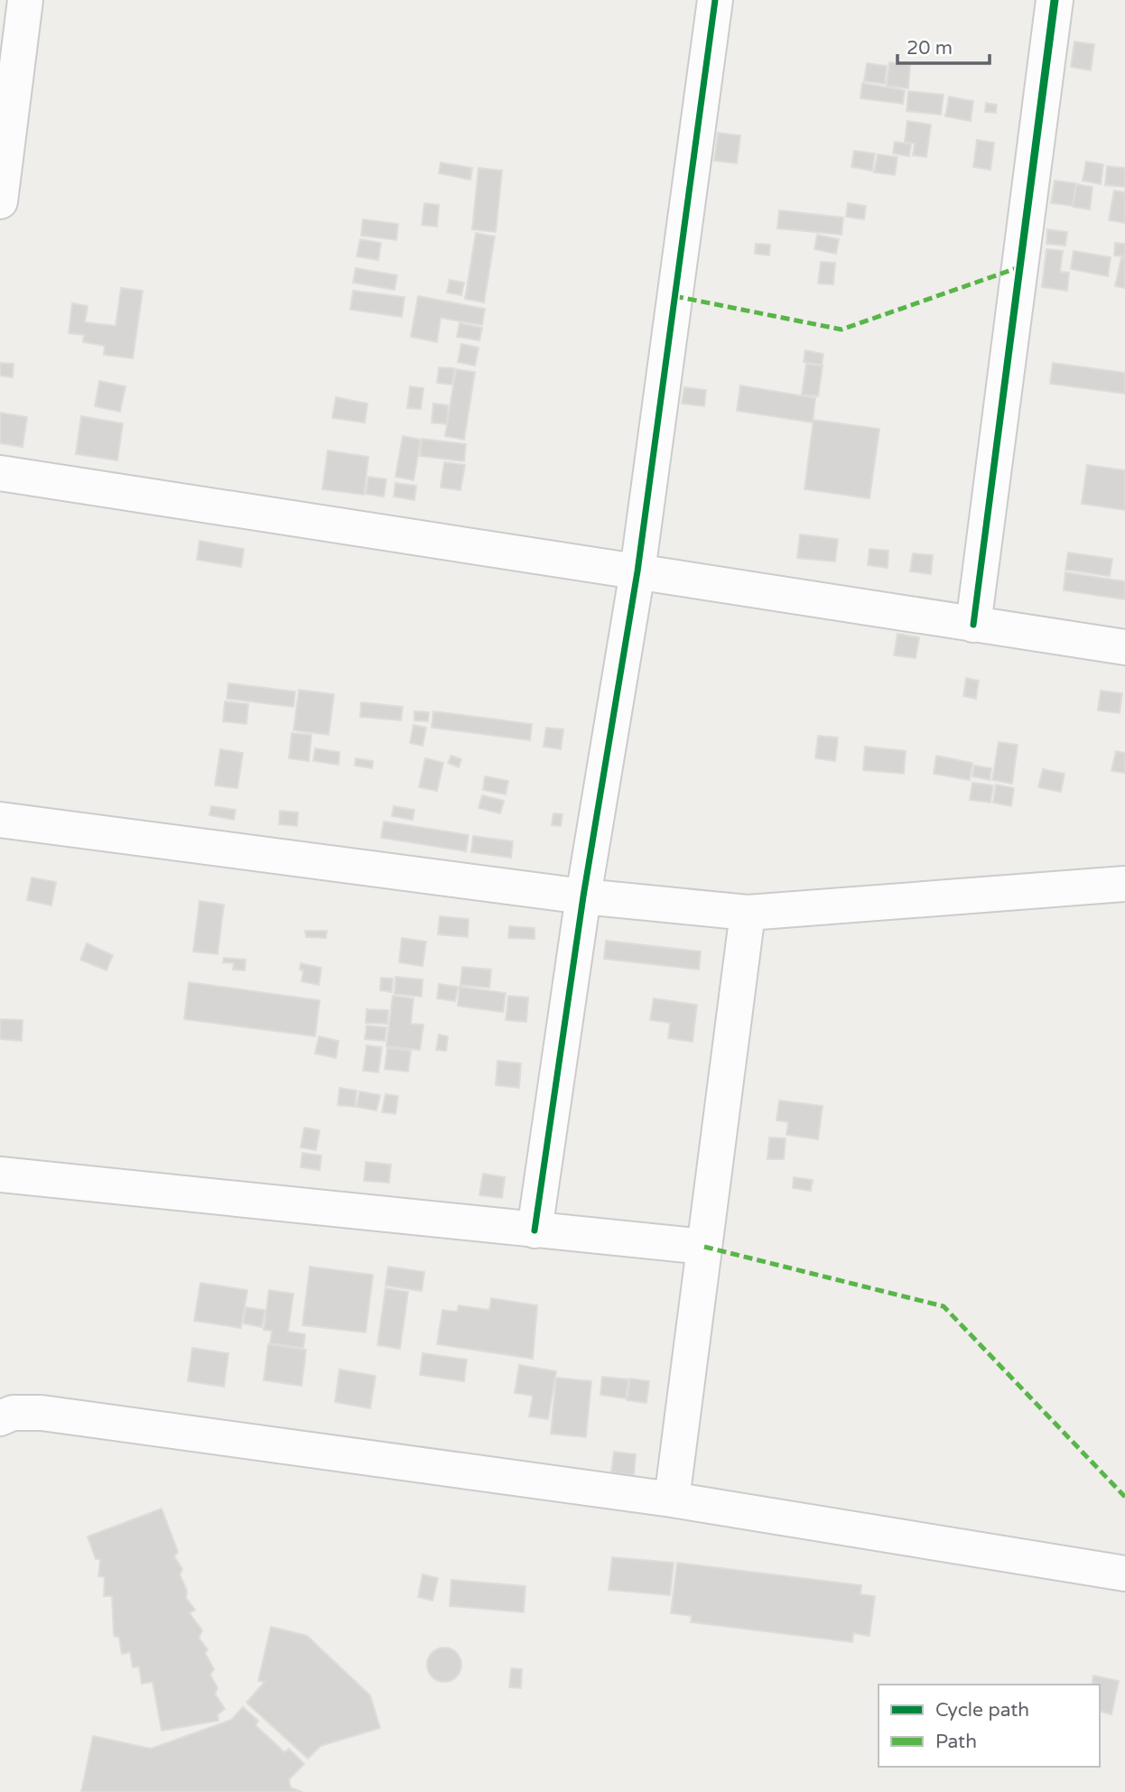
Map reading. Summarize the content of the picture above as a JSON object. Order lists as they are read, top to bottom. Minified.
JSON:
{"legend":["Cycle path","Path"],"scale_bar":"20 m"}
